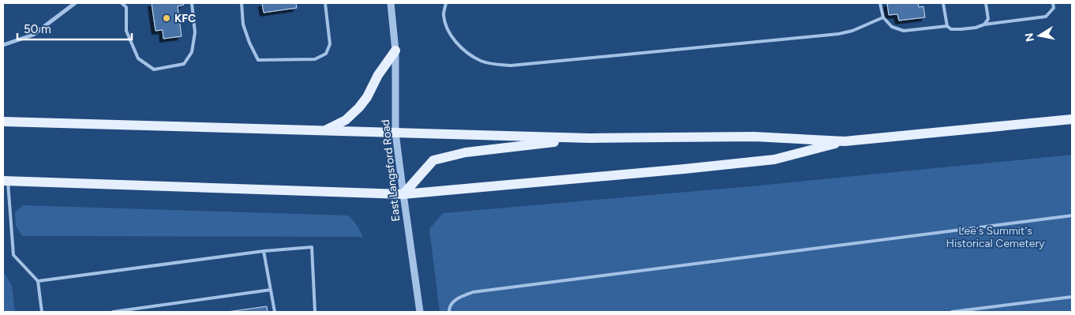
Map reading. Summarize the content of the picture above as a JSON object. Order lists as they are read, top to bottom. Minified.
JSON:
{"streets":{"street":["East Langsford Road"]},"parks":["Lee's Summit's Historical Cemetery"],"places":["KFC"],"scale_bar":"50 m","north":"left"}
